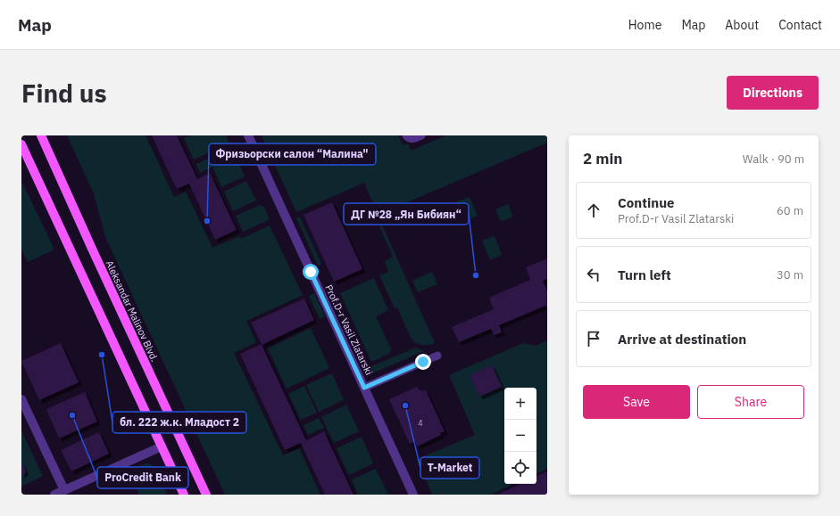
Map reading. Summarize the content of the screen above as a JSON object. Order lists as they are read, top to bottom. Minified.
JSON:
{"streets":{"main road":["Aleksandar Malinov Blvd."],"street":["Prof.D-r Vasil Zlatarski"]},"places":["Фризьорски салон “Малина\"","ДГ №28 „Ян Бибиян“","бл. 222 ж.к. Младост 2","T-Market","ProCredit Bank"],"house_numbers":["4"],"page":{"header":"Map","nav":["Home","Map","About","Contact"],"buttons":["Directions",["Save","Share"]],"title":"Find us","heading":["2 min","Walk · 90 m"],"list":[["Continue","Prof.D-r Vasil Zlatarski","60 m"],["Turn left","30 m"],"Arrive at destination"],"map_buttons":["+","−"]}}
